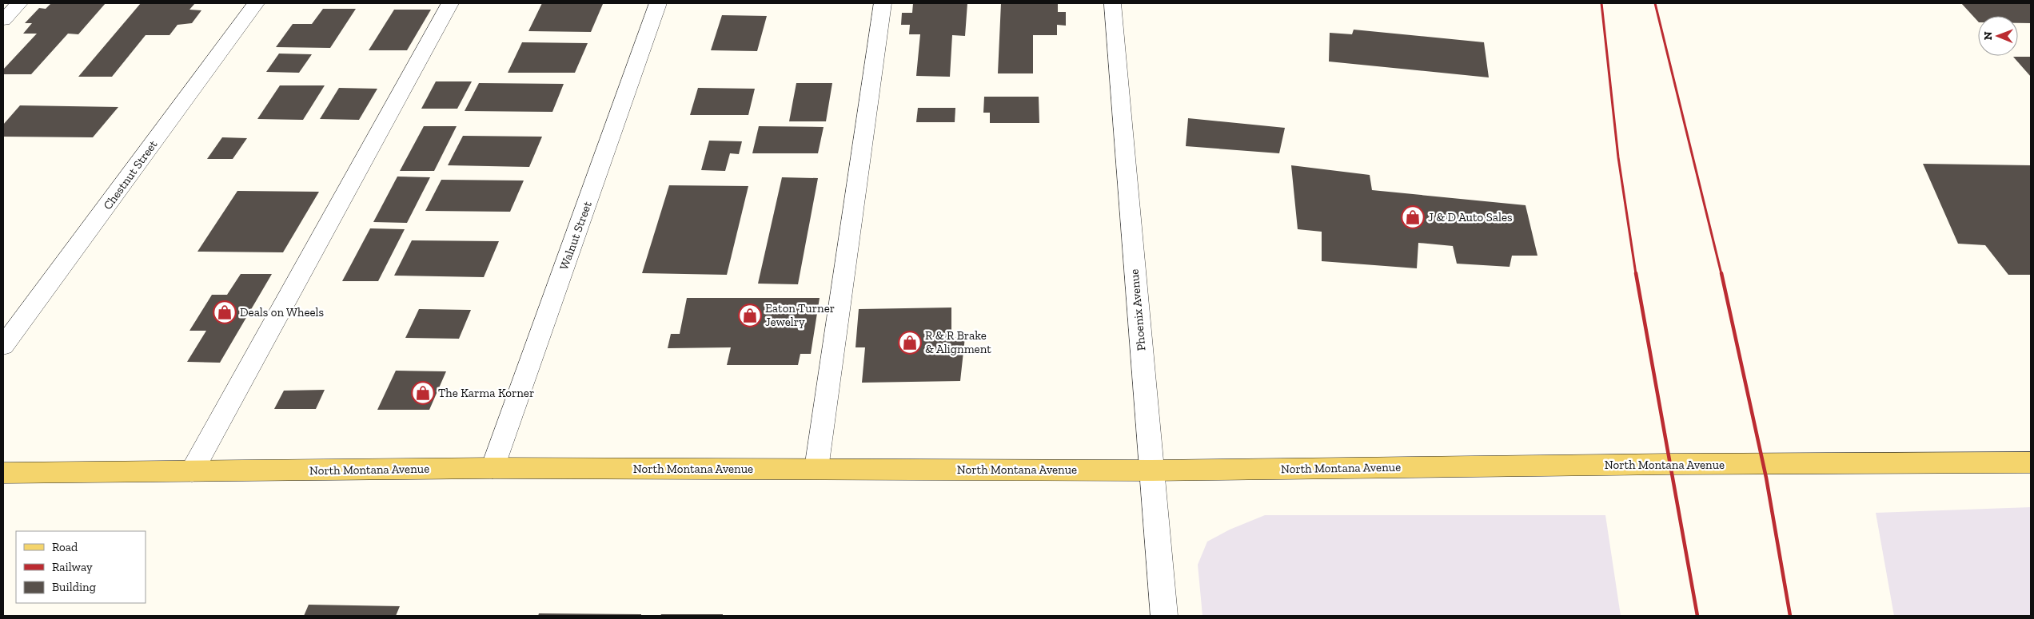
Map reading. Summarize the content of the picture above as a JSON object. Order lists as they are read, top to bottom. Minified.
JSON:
{"streets":{"main road":["North Montana Avenue"],"street":["Chestnut Street","Walnut Street","Phoenix Avenue"]},"crossings":[["Walnut Street","North Montana Avenue"],["Phoenix Avenue","North Montana Avenue"]],"places":{"shop":["J & D Auto Sales","Deals on Wheels","Eaton Turner Jewelry","R & R Brake & Alignment","The Karma Korner"]},"legend":["Road","Railway","Building"],"north":"left"}
